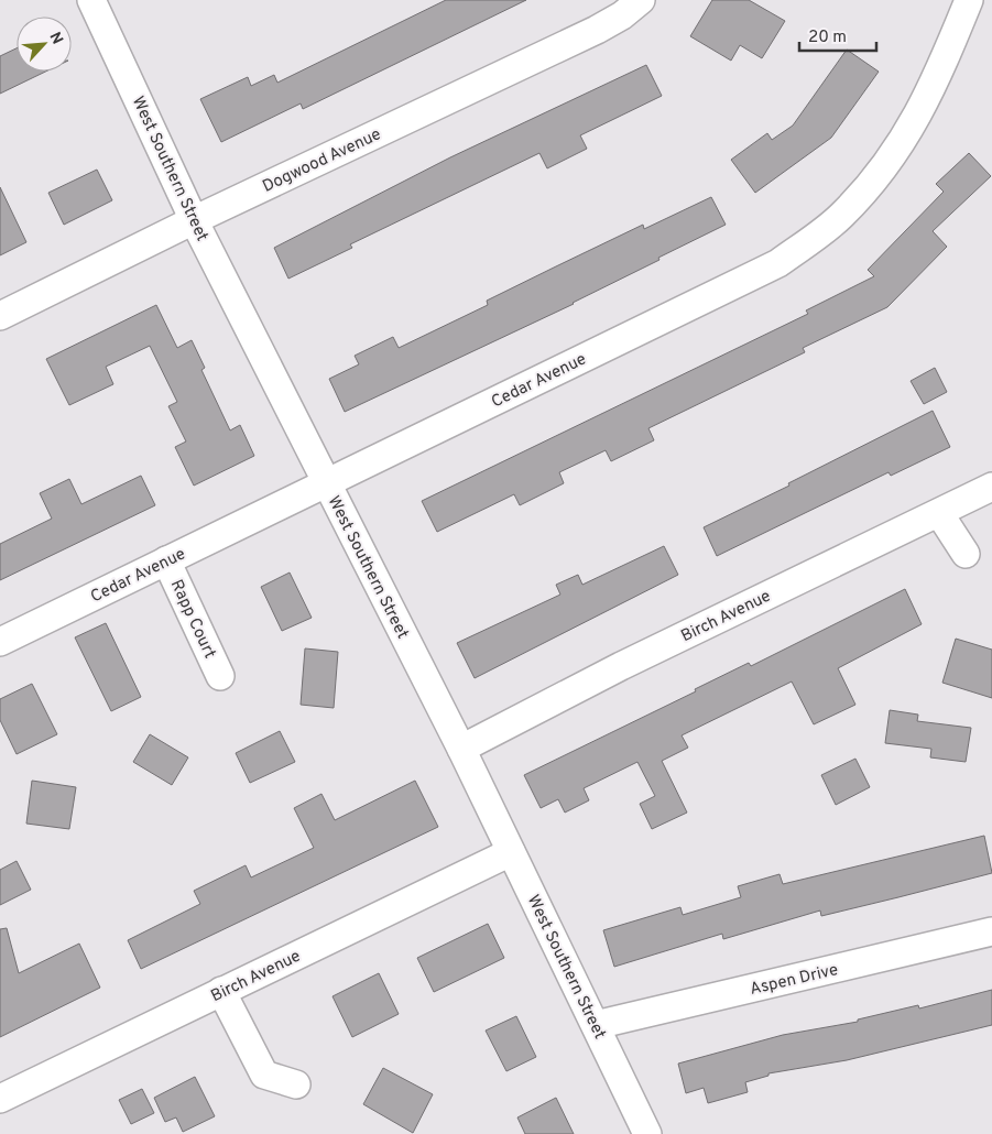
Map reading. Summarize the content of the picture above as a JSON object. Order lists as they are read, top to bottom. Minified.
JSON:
{"streets":{"street":["Dogwood Avenue","West Southern Street","Cedar Avenue","Birch Avenue","Rapp Court","Aspen Drive"]},"crossings":[["Dogwood Avenue","West Southern Street"],["West Southern Street","Cedar Avenue"],["West Southern Street","Birch Avenue"],["West Southern Street","Aspen Drive"],["Cedar Avenue","Rapp Court"]],"scale_bar":"20 m","north":"top right"}
